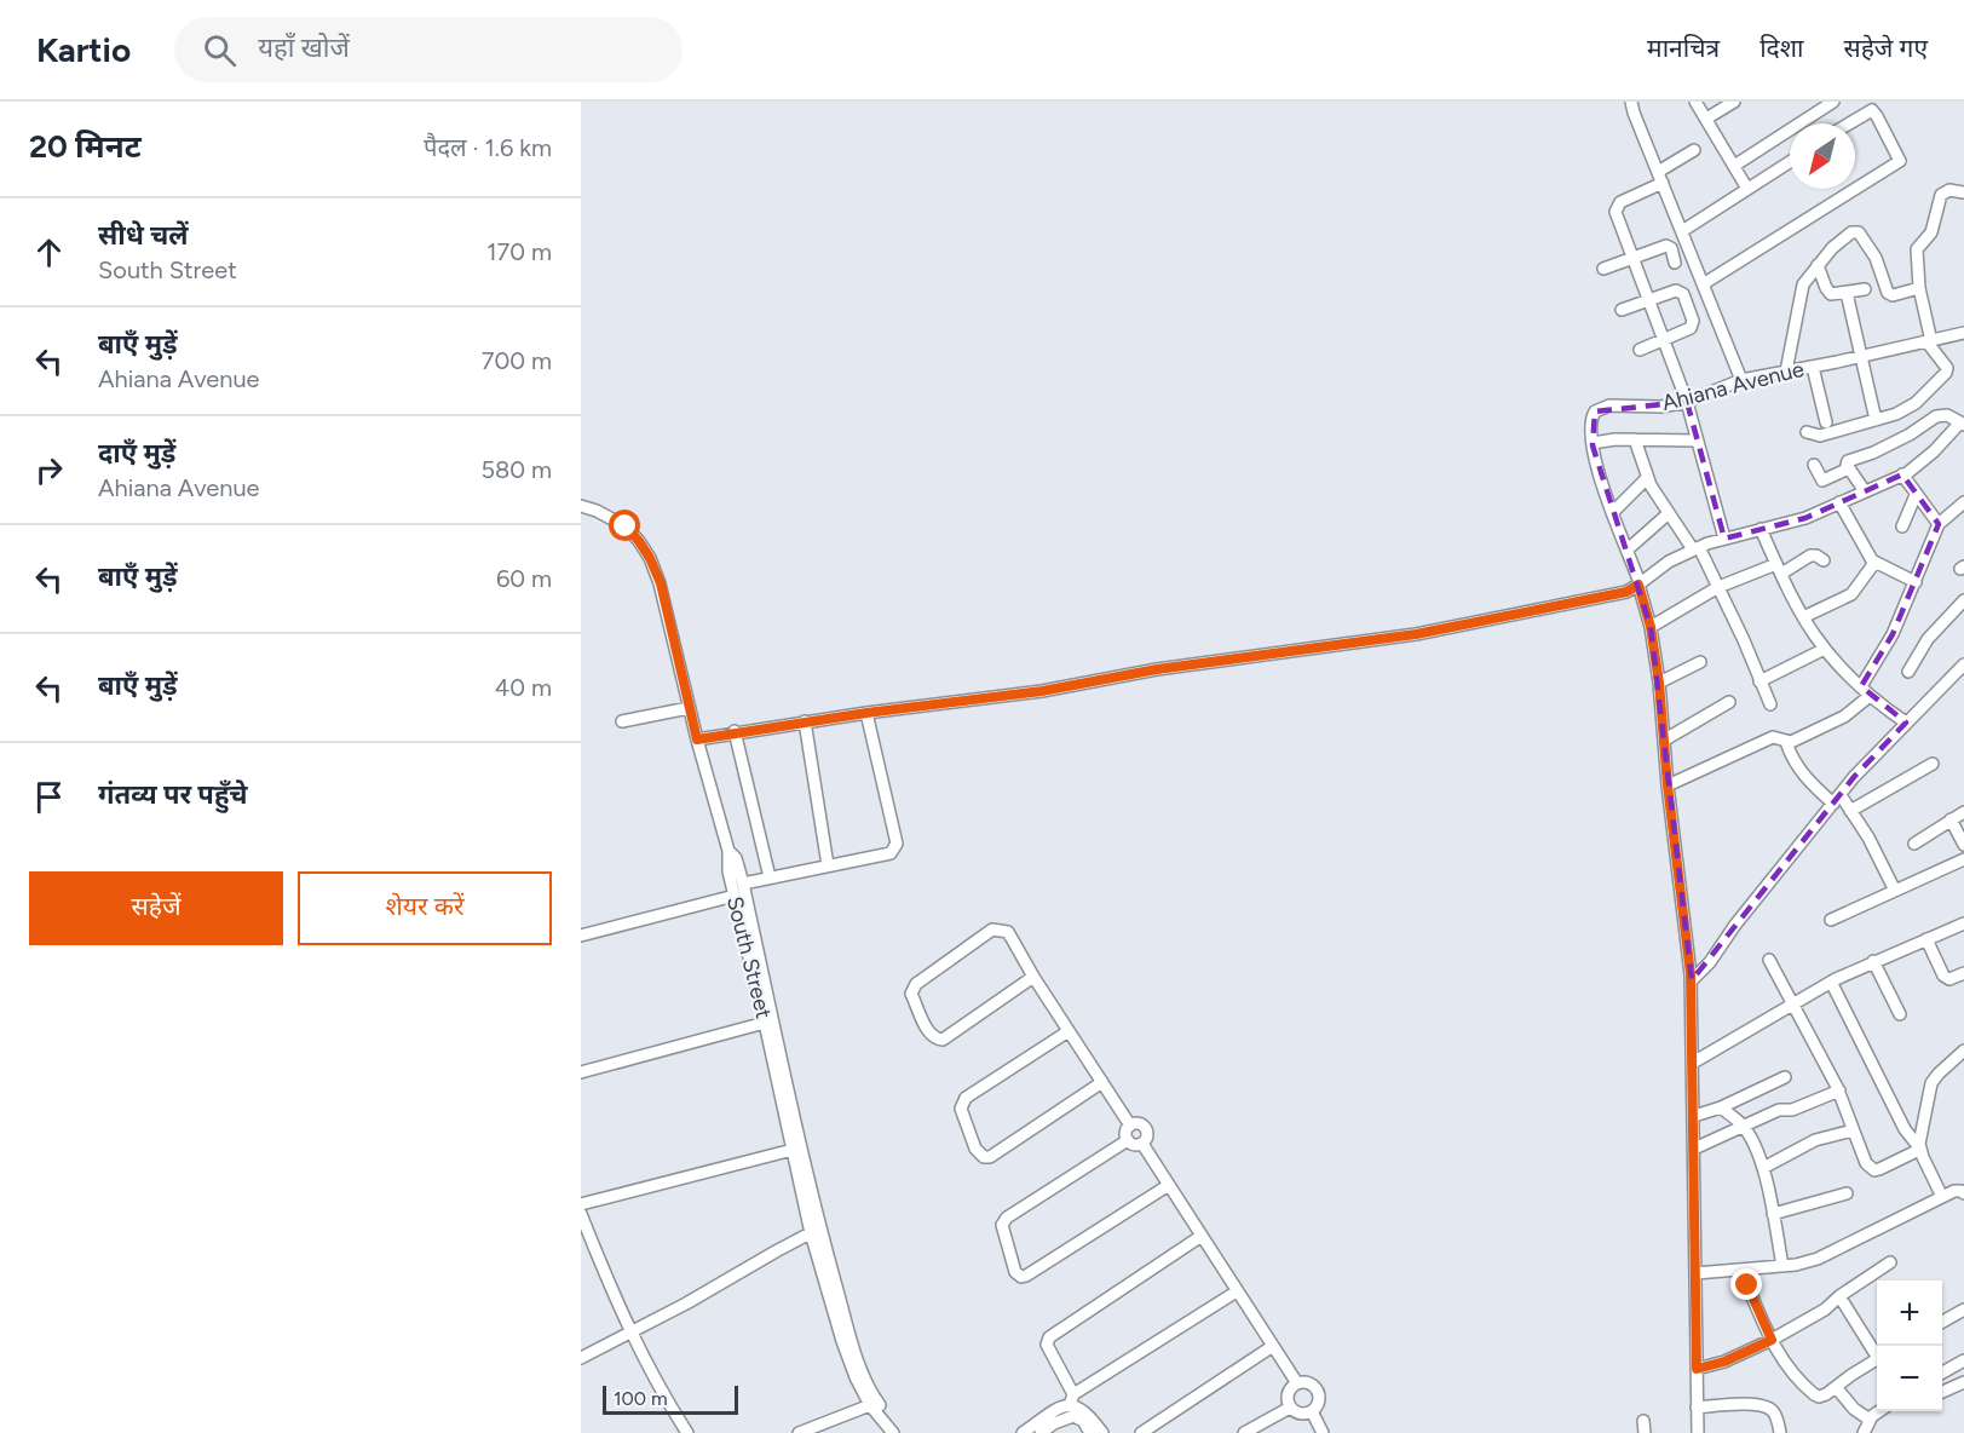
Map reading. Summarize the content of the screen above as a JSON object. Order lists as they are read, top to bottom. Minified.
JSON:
{"streets":{"street":["Ahiana Avenue","South Street"]},"scale_bar":"100 m","north":"bottom left","page":{"header":"Kartio","search":"यहाँ खोजें","nav":["मानचित्र","दिशा","सहेजे गए"],"heading":["20 मिनट","पैदल · 1.6 km"],"list":[["सीधे चलें","South Street","170 m"],["बाएँ मुड़ें","Ahiana Avenue","700 m"],["दाएँ मुड़ें","Ahiana Avenue","580 m"],["बाएँ मुड़ें","60 m"],["बाएँ मुड़ें","40 m"],"गंतव्य पर पहुँचे"],"buttons":["सहेजें","शेयर करें"],"map_buttons":["+","−"],"scale":"100 m"}}
